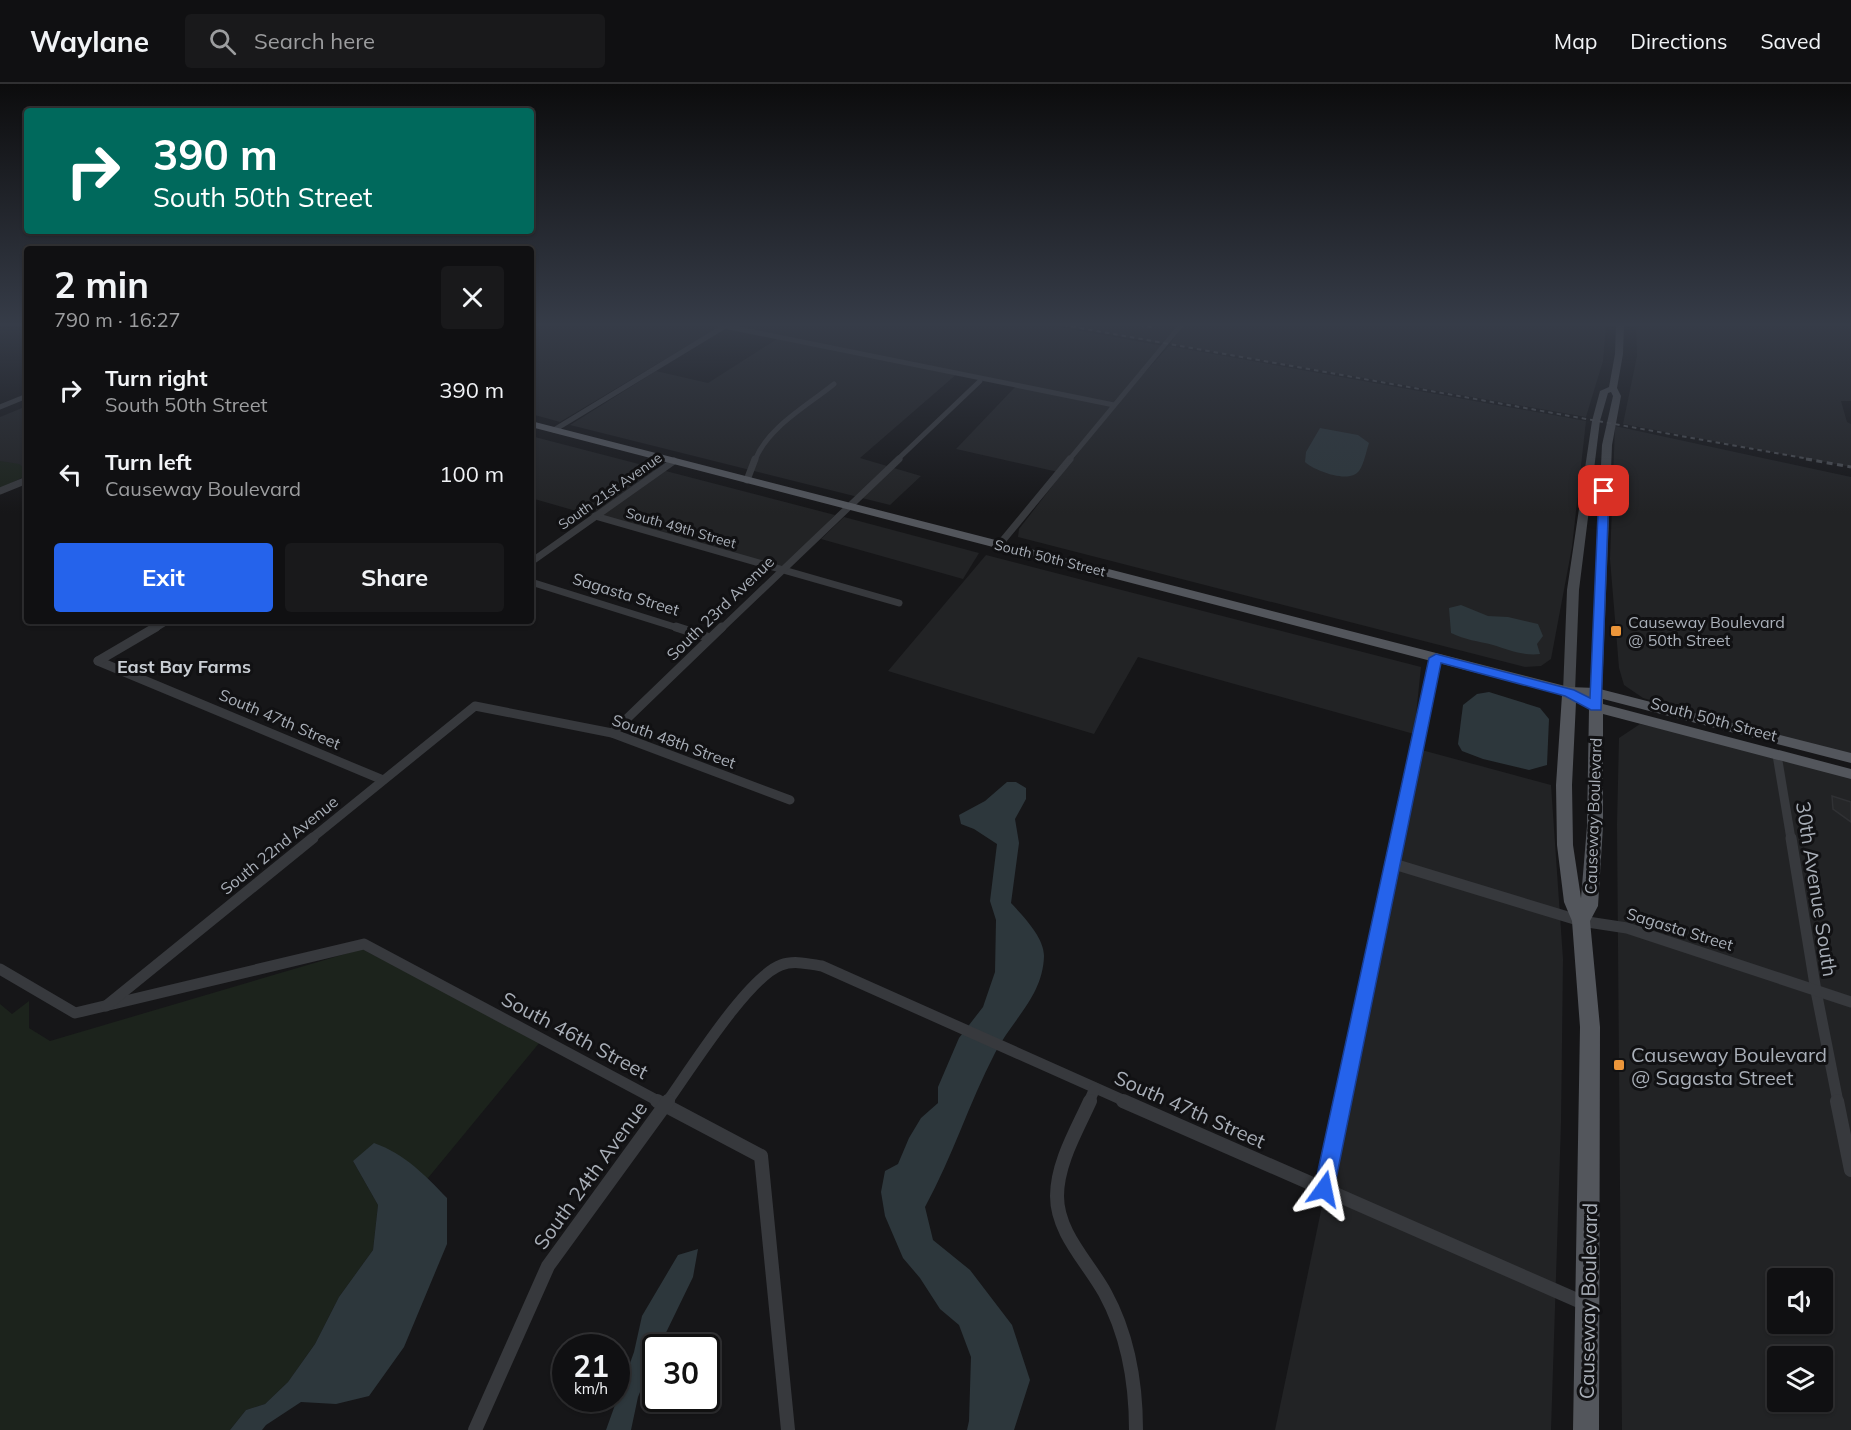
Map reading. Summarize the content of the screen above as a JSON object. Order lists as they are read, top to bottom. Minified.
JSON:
{"streets":{"main road":["South 50th Street","Causeway Boulevard"],"street":["South 21st Avenue","South 49th Street","Sagasta Street","South 23rd Avenue","South 47th Street","South 48th Street","South 22nd Avenue","30th Avenue South","South 46th Street","South 24th Avenue"]},"crossings":[["South 21st Avenue","South 49th Street"],["South 21st Avenue","South 50th Street"],["South 49th Street","South 23rd Avenue"],["South 50th Street","South 23rd Avenue"],["South 50th Street","Causeway Boulevard"],["South 50th Street","30th Avenue South"],["Sagasta Street","South 23rd Avenue"],["Sagasta Street","Causeway Boulevard"],["Sagasta Street","30th Avenue South"],["South 23rd Avenue","South 48th Street"],["South 47th Street","Causeway Boulevard"],["South 47th Street","South 22nd Avenue"],["South 47th Street","South 24th Avenue"],["South 48th Street","South 22nd Avenue"],["South 22nd Avenue","South 46th Street"],["South 46th Street","South 24th Avenue"]],"districts":["East Bay Farms"],"places":{"transit":["Causeway Boulevard @ 50th Street","Causeway Boulevard @ Sagasta Street"]},"page":{"header":"Waylane","search":"Search here","nav":["Map","Directions","Saved"],"turn":["390 m","South 50th Street"],"heading":["2 min","790 m · 16:27"],"list":[{"name":"Turn right","note":"South 50th Street","value":"390 m"},{"name":"Turn left","note":"Causeway Boulevard","value":"100 m"}],"buttons":["Exit","Share"],"speed":"21 km/h","limit":"30"}}
